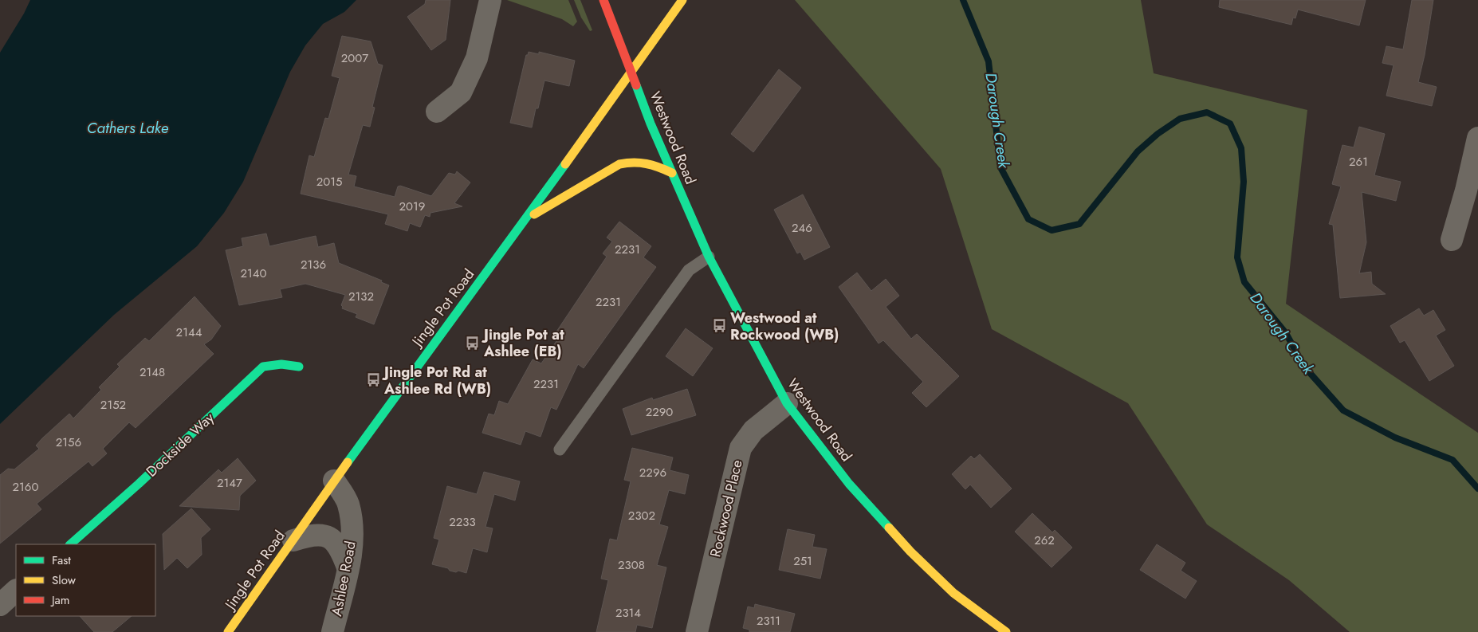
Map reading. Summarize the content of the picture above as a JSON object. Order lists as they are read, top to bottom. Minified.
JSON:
{"streets":{"street":["Westwood Road","Jingle Pot Road","Dockside Way","Rockwood Place","Ashlee Road"]},"crossings":[["Westwood Road","Jingle Pot Road"],["Westwood Road","Rockwood Place"],["Jingle Pot Road","Ashlee Road"]],"water":["Darough Creek","Cathers Lake"],"places":{"bus stop":["Westwood at Rockwood (WB)","Jingle Pot at Ashlee (EB)","Jingle Pot Rd at Ashlee Rd (WB)"]},"house_numbers":["2007","261","2015","2019","246","2231","2136","2140","2132","2231","2144","2148","2231","2152","2290","2156","2296","2147","2160","2302","2233","262","251","2308","2314","2311"],"legend":["Fast","Slow","Jam"]}
